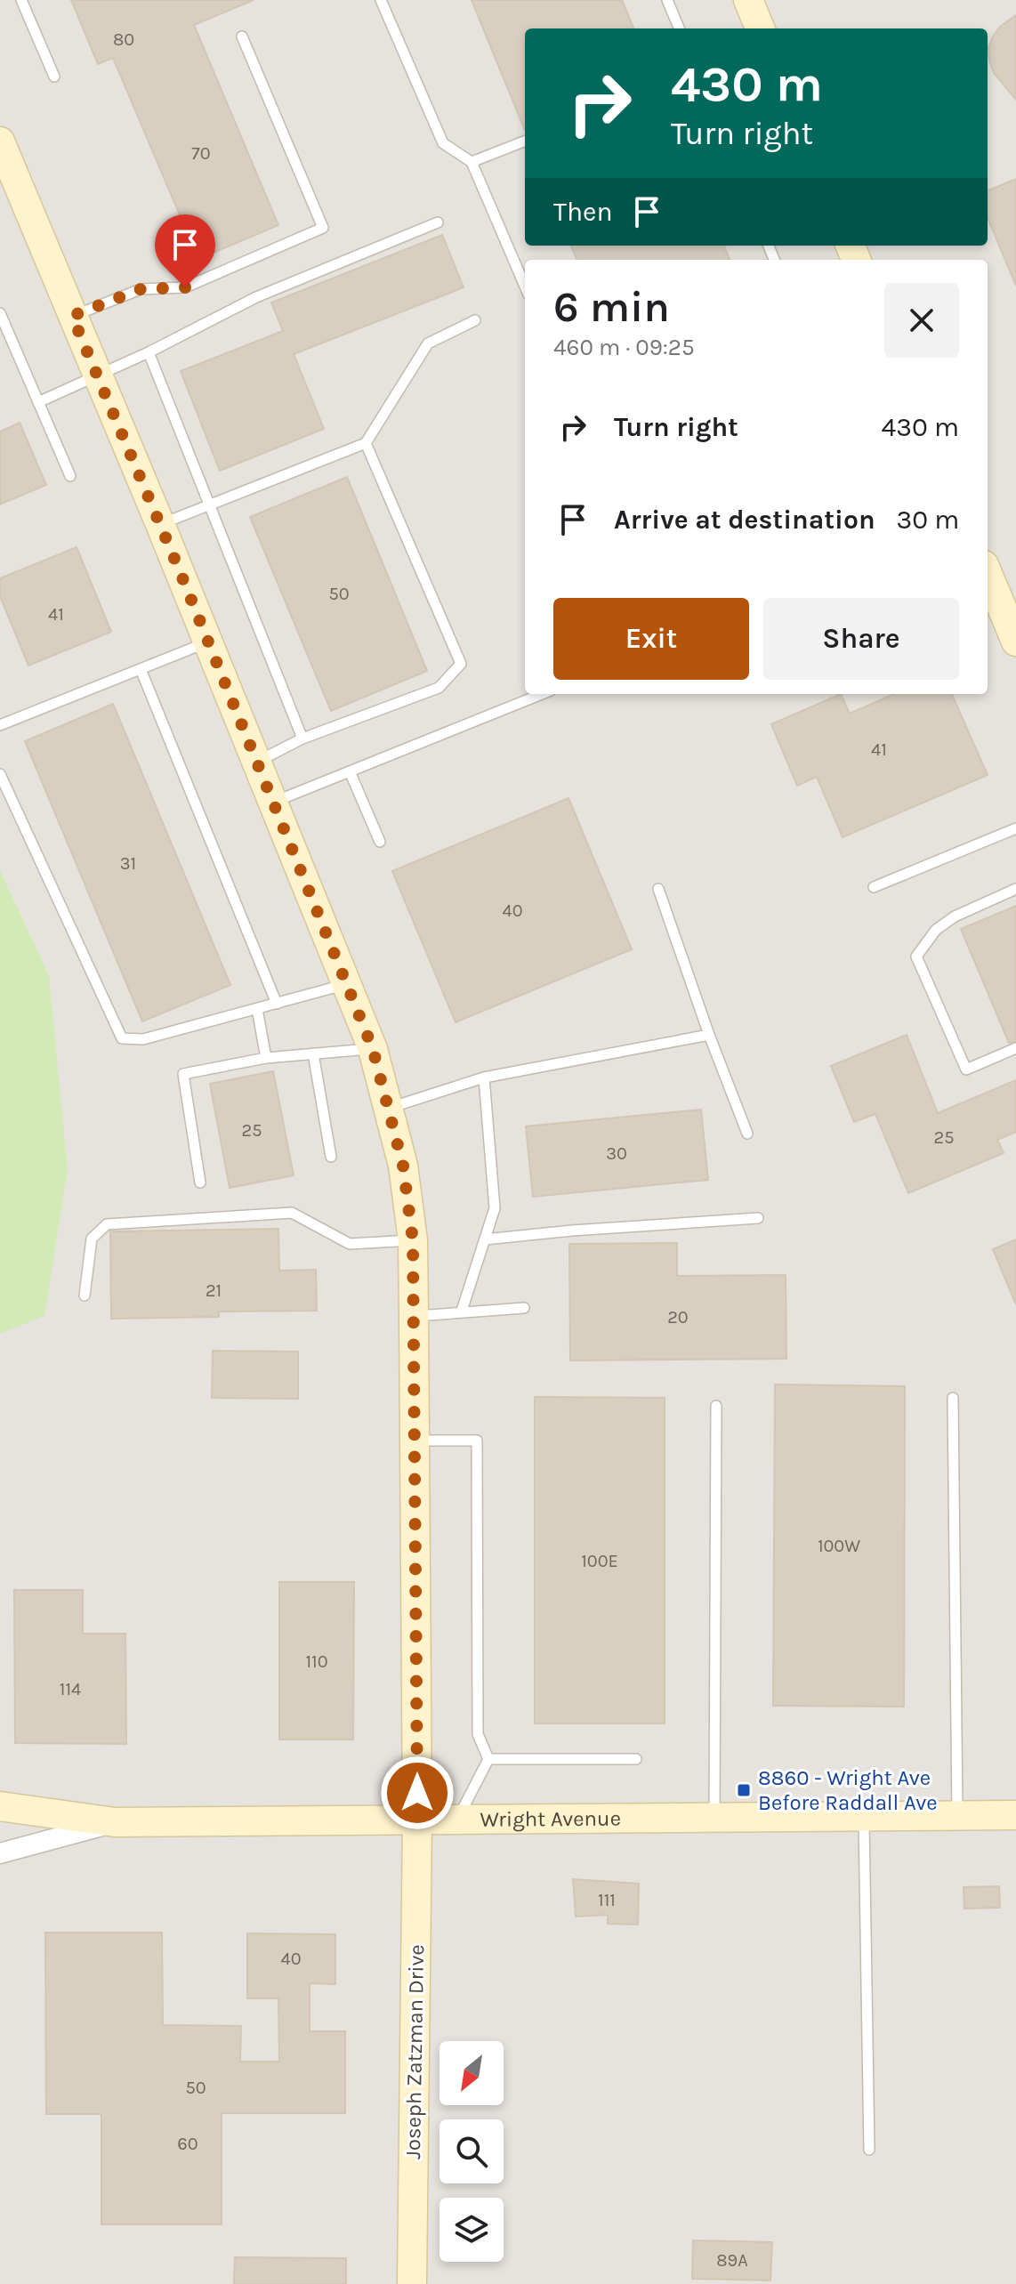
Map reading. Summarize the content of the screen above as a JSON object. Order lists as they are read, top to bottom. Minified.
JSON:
{"streets":{"street":["Wright Avenue","Joseph Zatzman Drive"]},"crossings":[["Wright Avenue","Joseph Zatzman Drive"]],"places":{"transit":["8860 - Wright Ave Before Raddall Ave"]},"house_numbers":["80","70","50","41","41","31","40","25","25","30","21","20","100W","100E","110","114","111","40","50","60","89A"],"north":"bottom left","page":{"turn":["430 m","Turn right"],"then":"Then","heading":["6 min","460 m · 09:25"],"list":[{"name":"Turn right","value":"430 m"},{"name":"Arrive at destination","value":"30 m"}],"buttons":["Exit","Share"]}}
